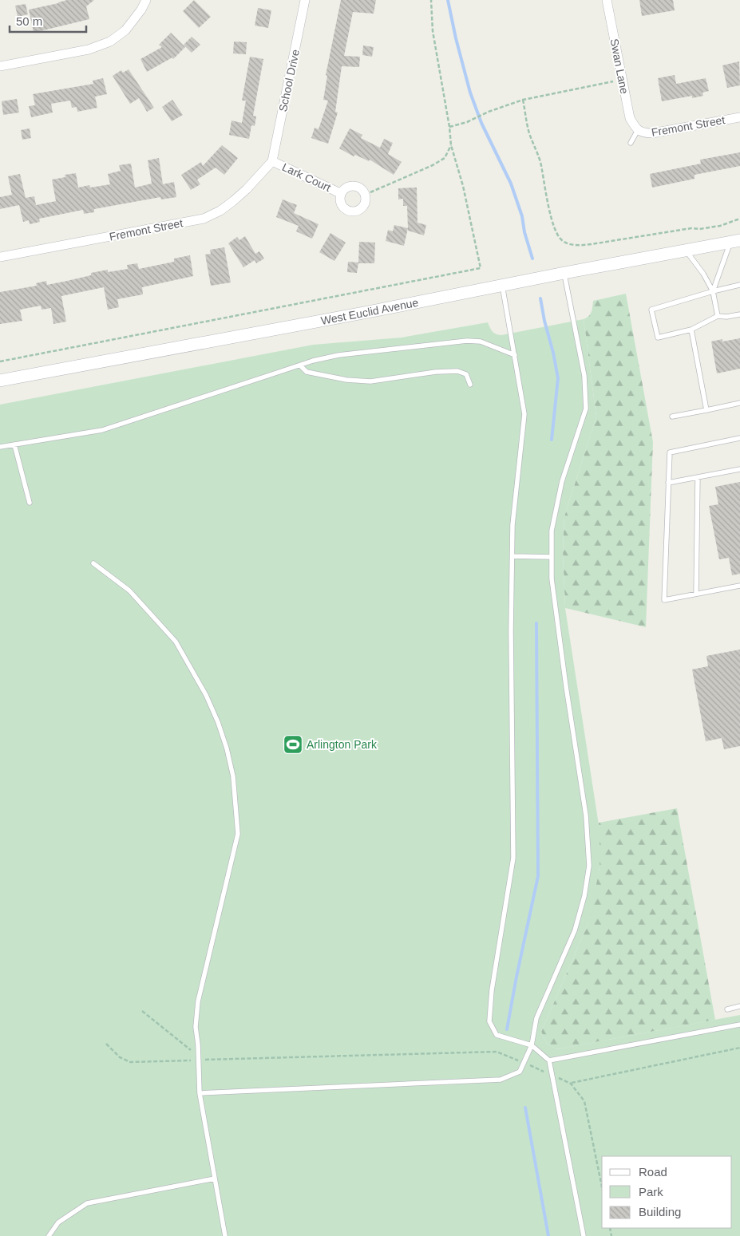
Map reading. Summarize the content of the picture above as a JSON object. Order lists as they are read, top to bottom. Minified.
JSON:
{"streets":{"main road":["West Euclid Avenue"],"street":["Swan Lane","School Drive","Fremont Street","Lark Court"]},"crossings":[["Swan Lane","Fremont Street"],["School Drive","Fremont Street"],["School Drive","Lark Court"],["Fremont Street","Lark Court"]],"places":{"sports":["Arlington Park"]},"legend":["Road","Park","Building"],"scale_bar":"50 m"}
